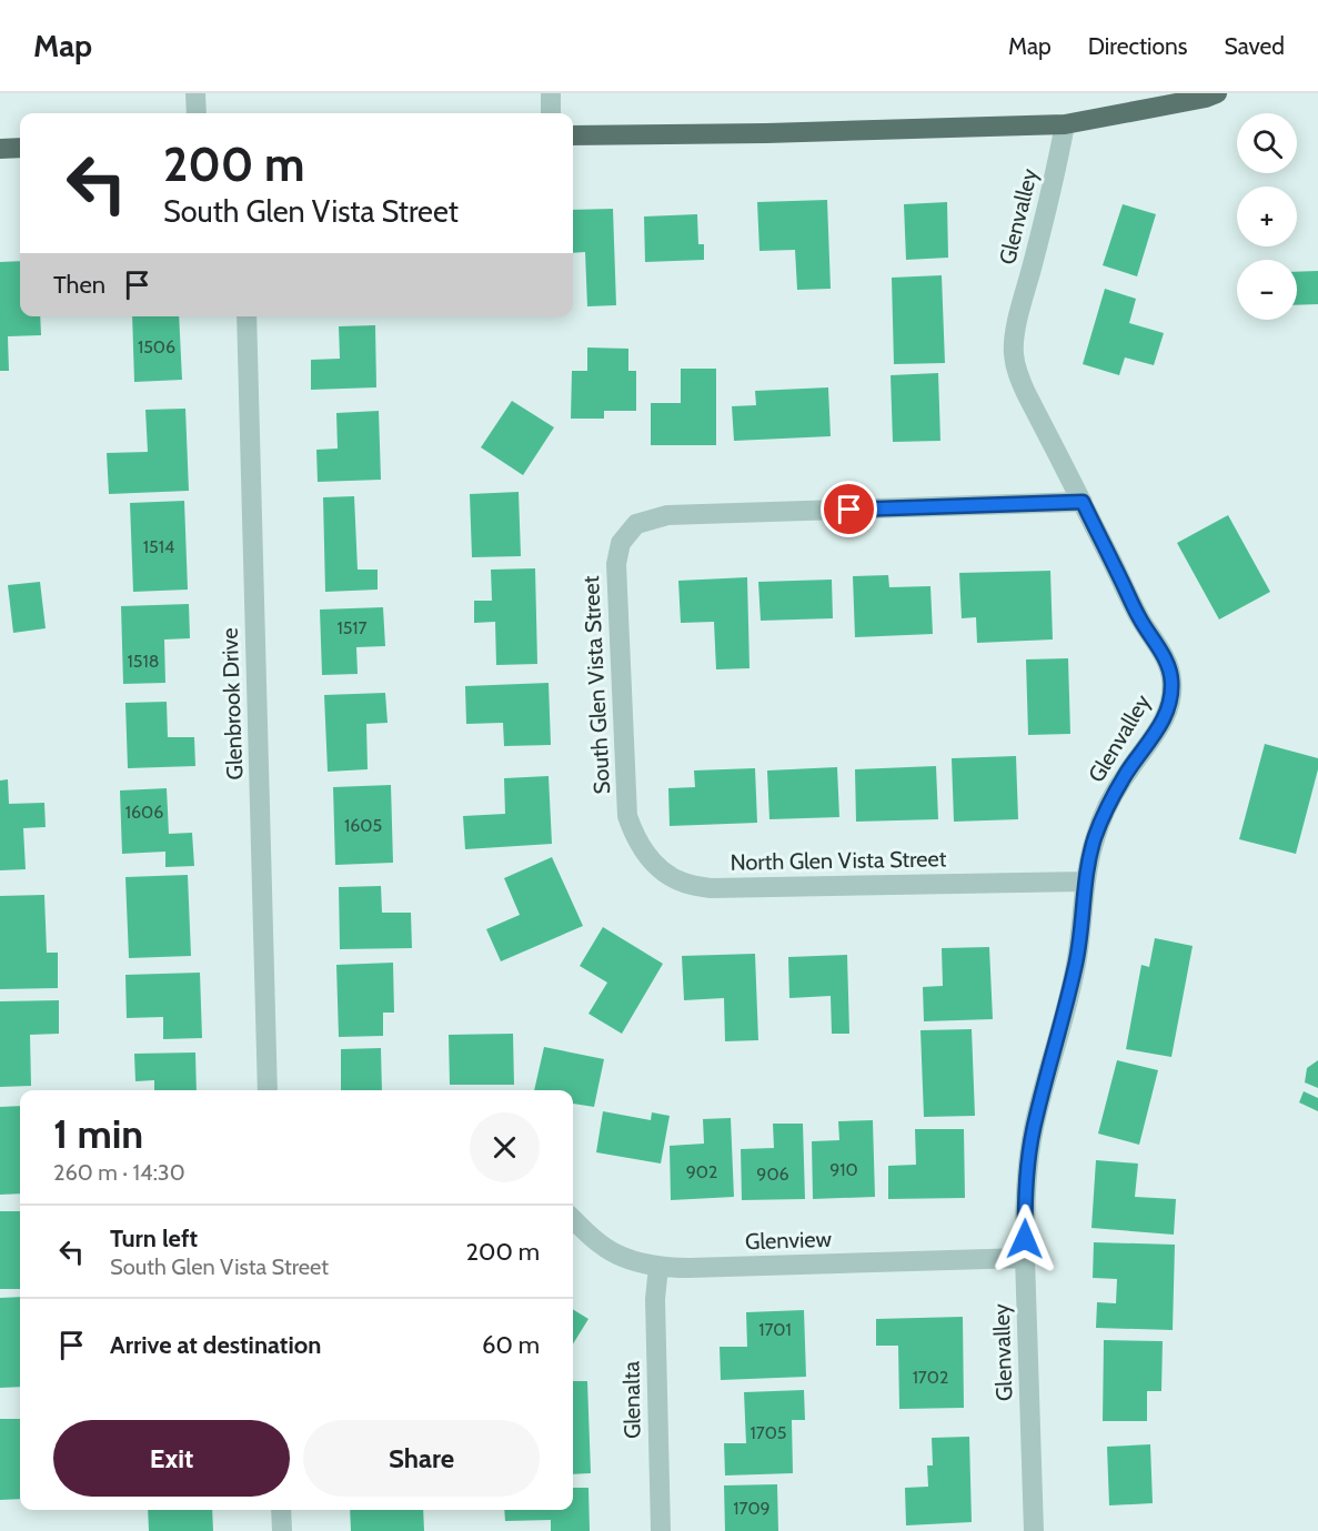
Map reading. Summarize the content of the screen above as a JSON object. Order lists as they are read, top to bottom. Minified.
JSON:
{"streets":{"street":["Glenvalley","South Glen Vista Street","Glenbrook Drive","North Glen Vista Street","Glenview","Glenalta"]},"crossings":[["Glenvalley","South Glen Vista Street"],["Glenvalley","North Glen Vista Street"],["Glenvalley","Glenview"],["South Glen Vista Street","North Glen Vista Street"],["Glenview","Glenalta"]],"house_numbers":["1506","1514","1517","1518","1606","1605","910","902","906","1701","1702","1705","1709"],"page":{"header":"Map","nav":["Map","Directions","Saved"],"map_buttons":["+","−"],"turn":["200 m","South Glen Vista Street"],"then":"Then","heading":["1 min","260 m · 14:30"],"list":[{"name":"Turn left","note":"South Glen Vista Street","value":"200 m"},{"name":"Arrive at destination","value":"60 m"}],"buttons":["Exit","Share"]}}
